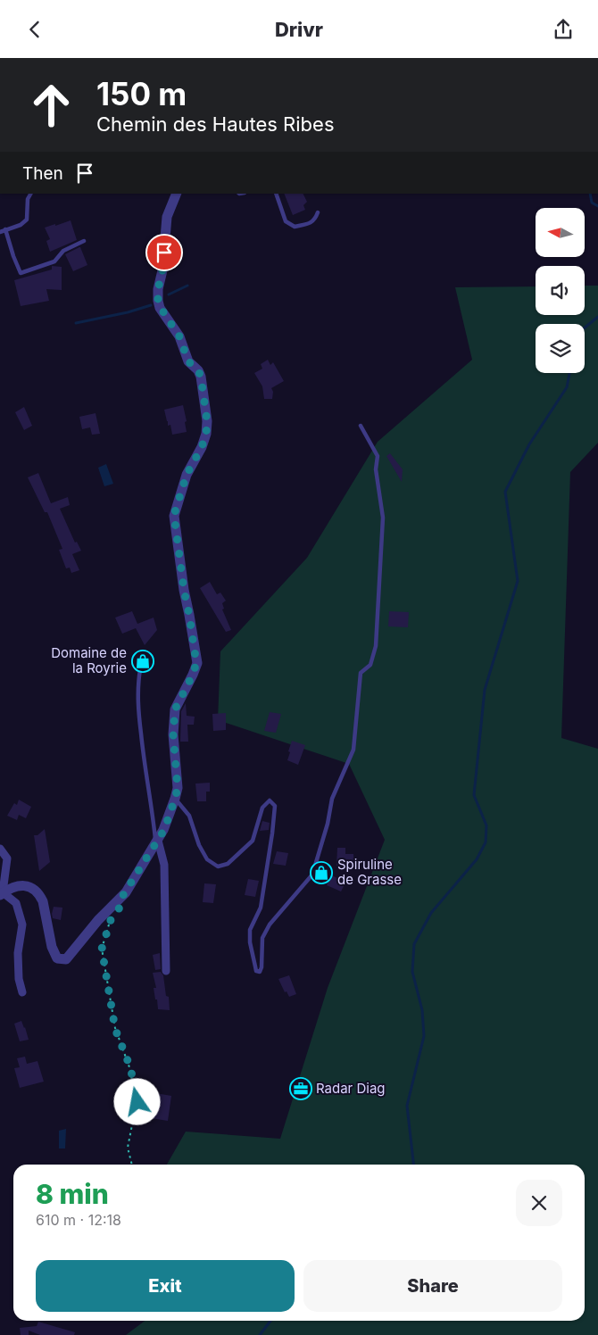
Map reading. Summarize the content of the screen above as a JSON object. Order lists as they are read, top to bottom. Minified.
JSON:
{"places":{"shop":["Domaine de la Royrie","Spiruline de Grasse"],"office":["Radar Diag"]},"north":"left","page":{"header":"Drivr","turn":["150 m","Chemin des Hautes Ribes"],"then":"Then","heading":["8 min","610 m · 12:18"],"buttons":["Exit","Share"]}}
